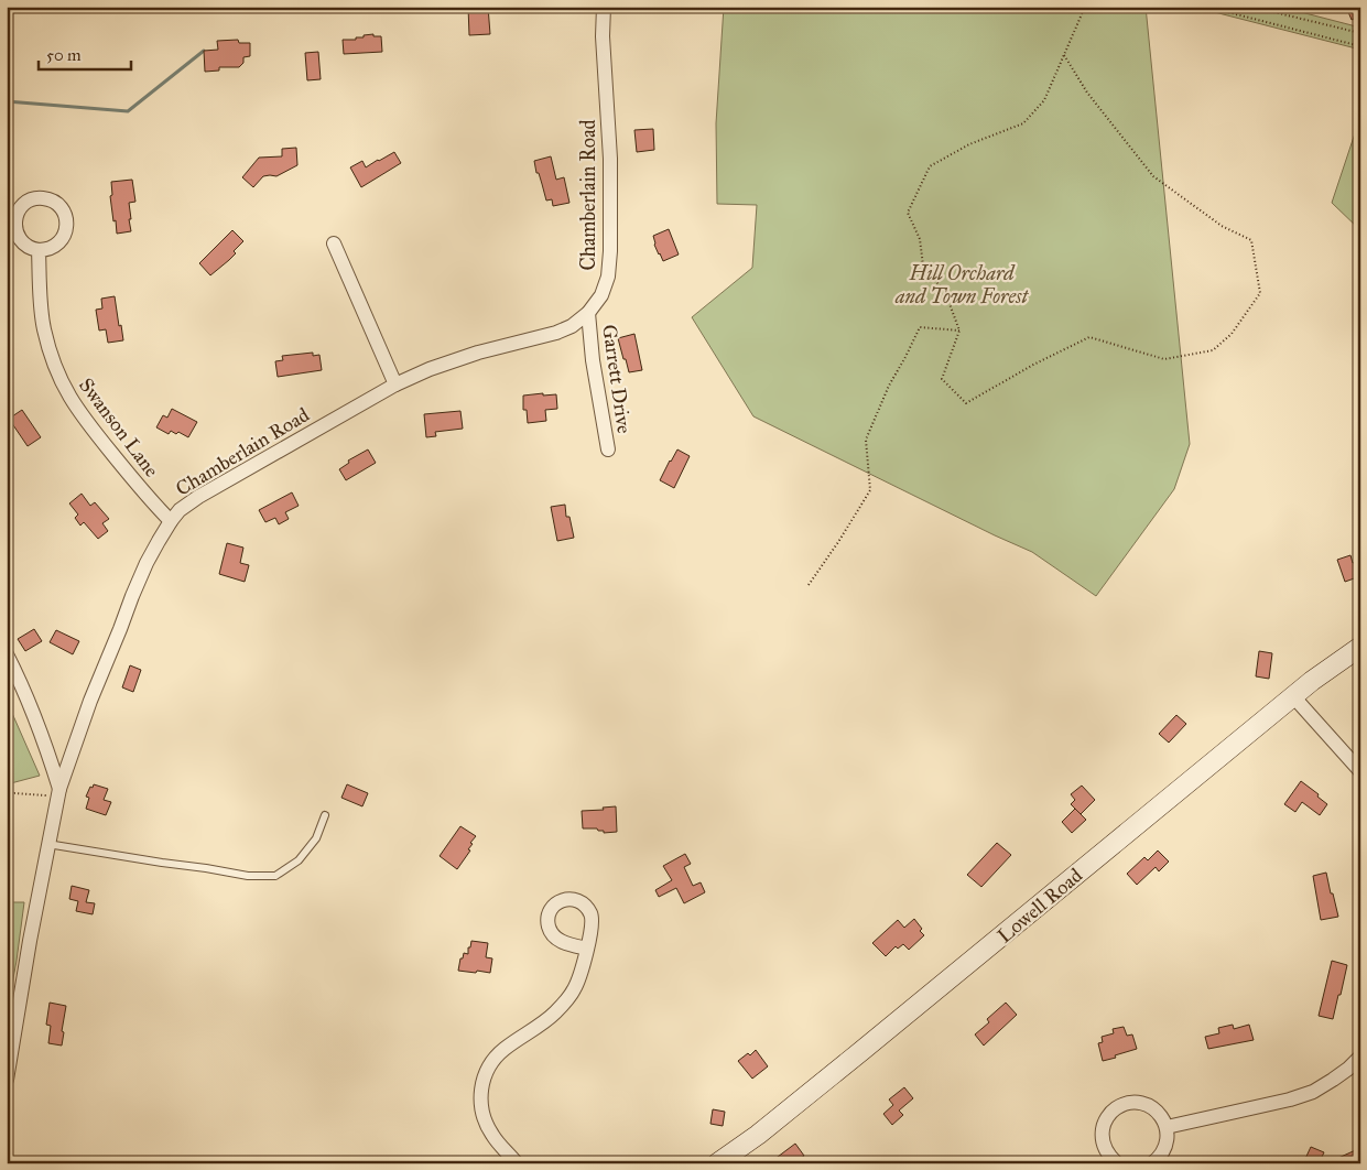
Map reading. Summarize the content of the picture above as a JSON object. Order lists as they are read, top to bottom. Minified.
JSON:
{"streets":{"street":["Chamberlain Road","Garrett Drive","Swanson Lane","Lowell Road"]},"crossings":[["Chamberlain Road","Garrett Drive"],["Chamberlain Road","Swanson Lane"]],"parks":["Hill Orchard and Town Forest"],"scale_bar":"50 m"}
